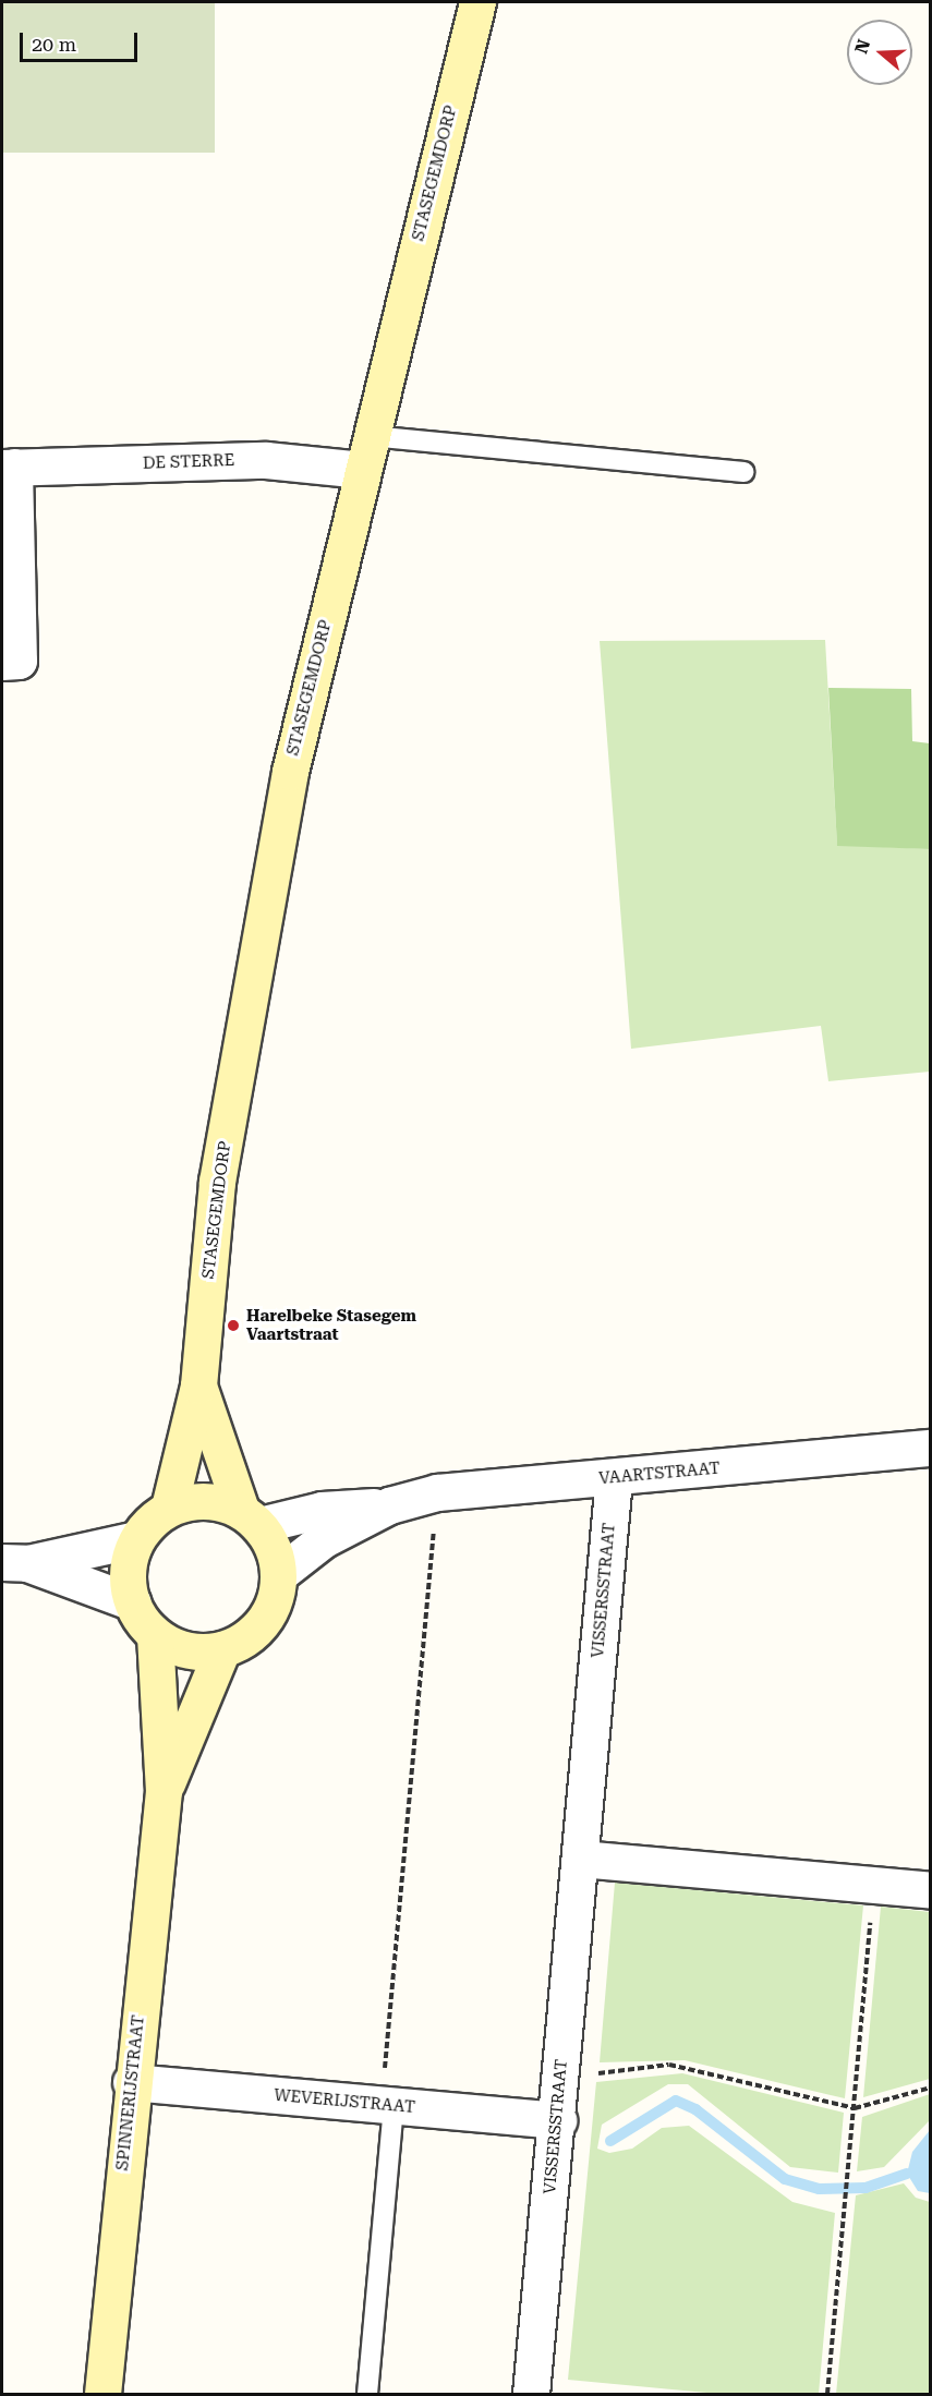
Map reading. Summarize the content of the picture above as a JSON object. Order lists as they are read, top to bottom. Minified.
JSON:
{"streets":{"street":["STASEGEMDORP","DE STERRE","VAARTSTRAAT","VISSERSSTRAAT","SPINNERIJSTRAAT","WEVERIJSTRAAT"]},"crossings":[["STASEGEMDORP","DE STERRE"],["STASEGEMDORP","VAARTSTRAAT"],["STASEGEMDORP","SPINNERIJSTRAAT"],["VAARTSTRAAT","VISSERSSTRAAT"],["VAARTSTRAAT","SPINNERIJSTRAAT"],["VISSERSSTRAAT","WEVERIJSTRAAT"],["SPINNERIJSTRAAT","WEVERIJSTRAAT"]],"places":["Harelbeke Stasegem Vaartstraat"],"scale_bar":"20 m","north":"left"}
